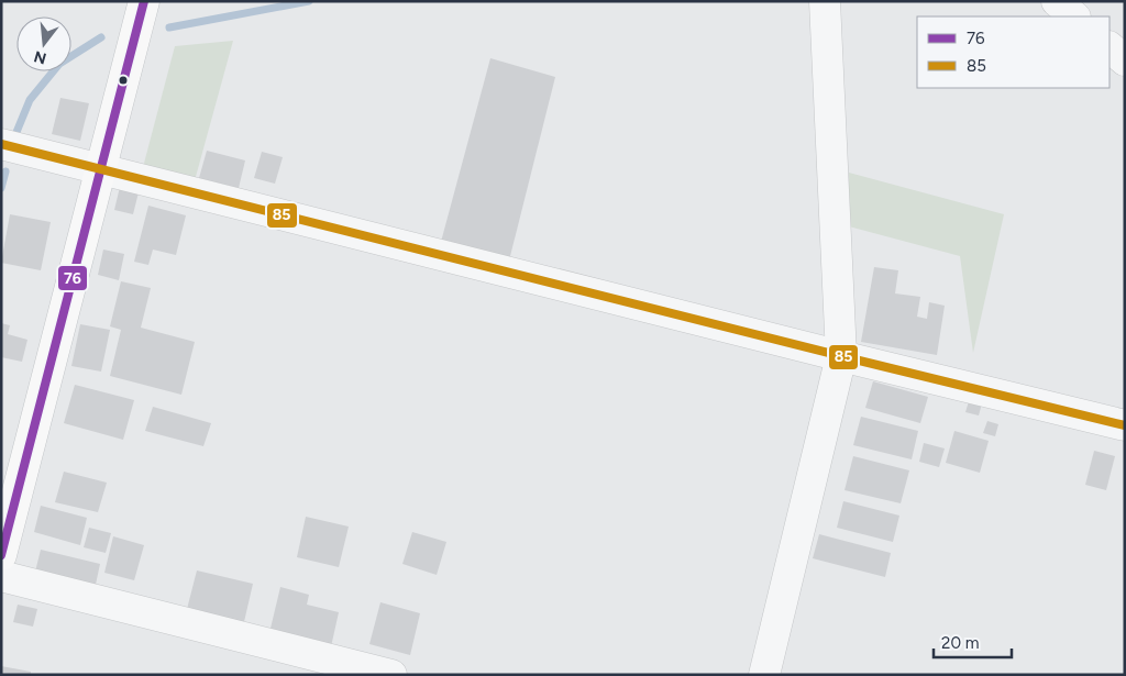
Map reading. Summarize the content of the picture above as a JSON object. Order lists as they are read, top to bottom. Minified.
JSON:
{"lines":["transit line 76","transit line 85"],"legend":["76","85"],"scale_bar":"20 m","north":"bottom"}
